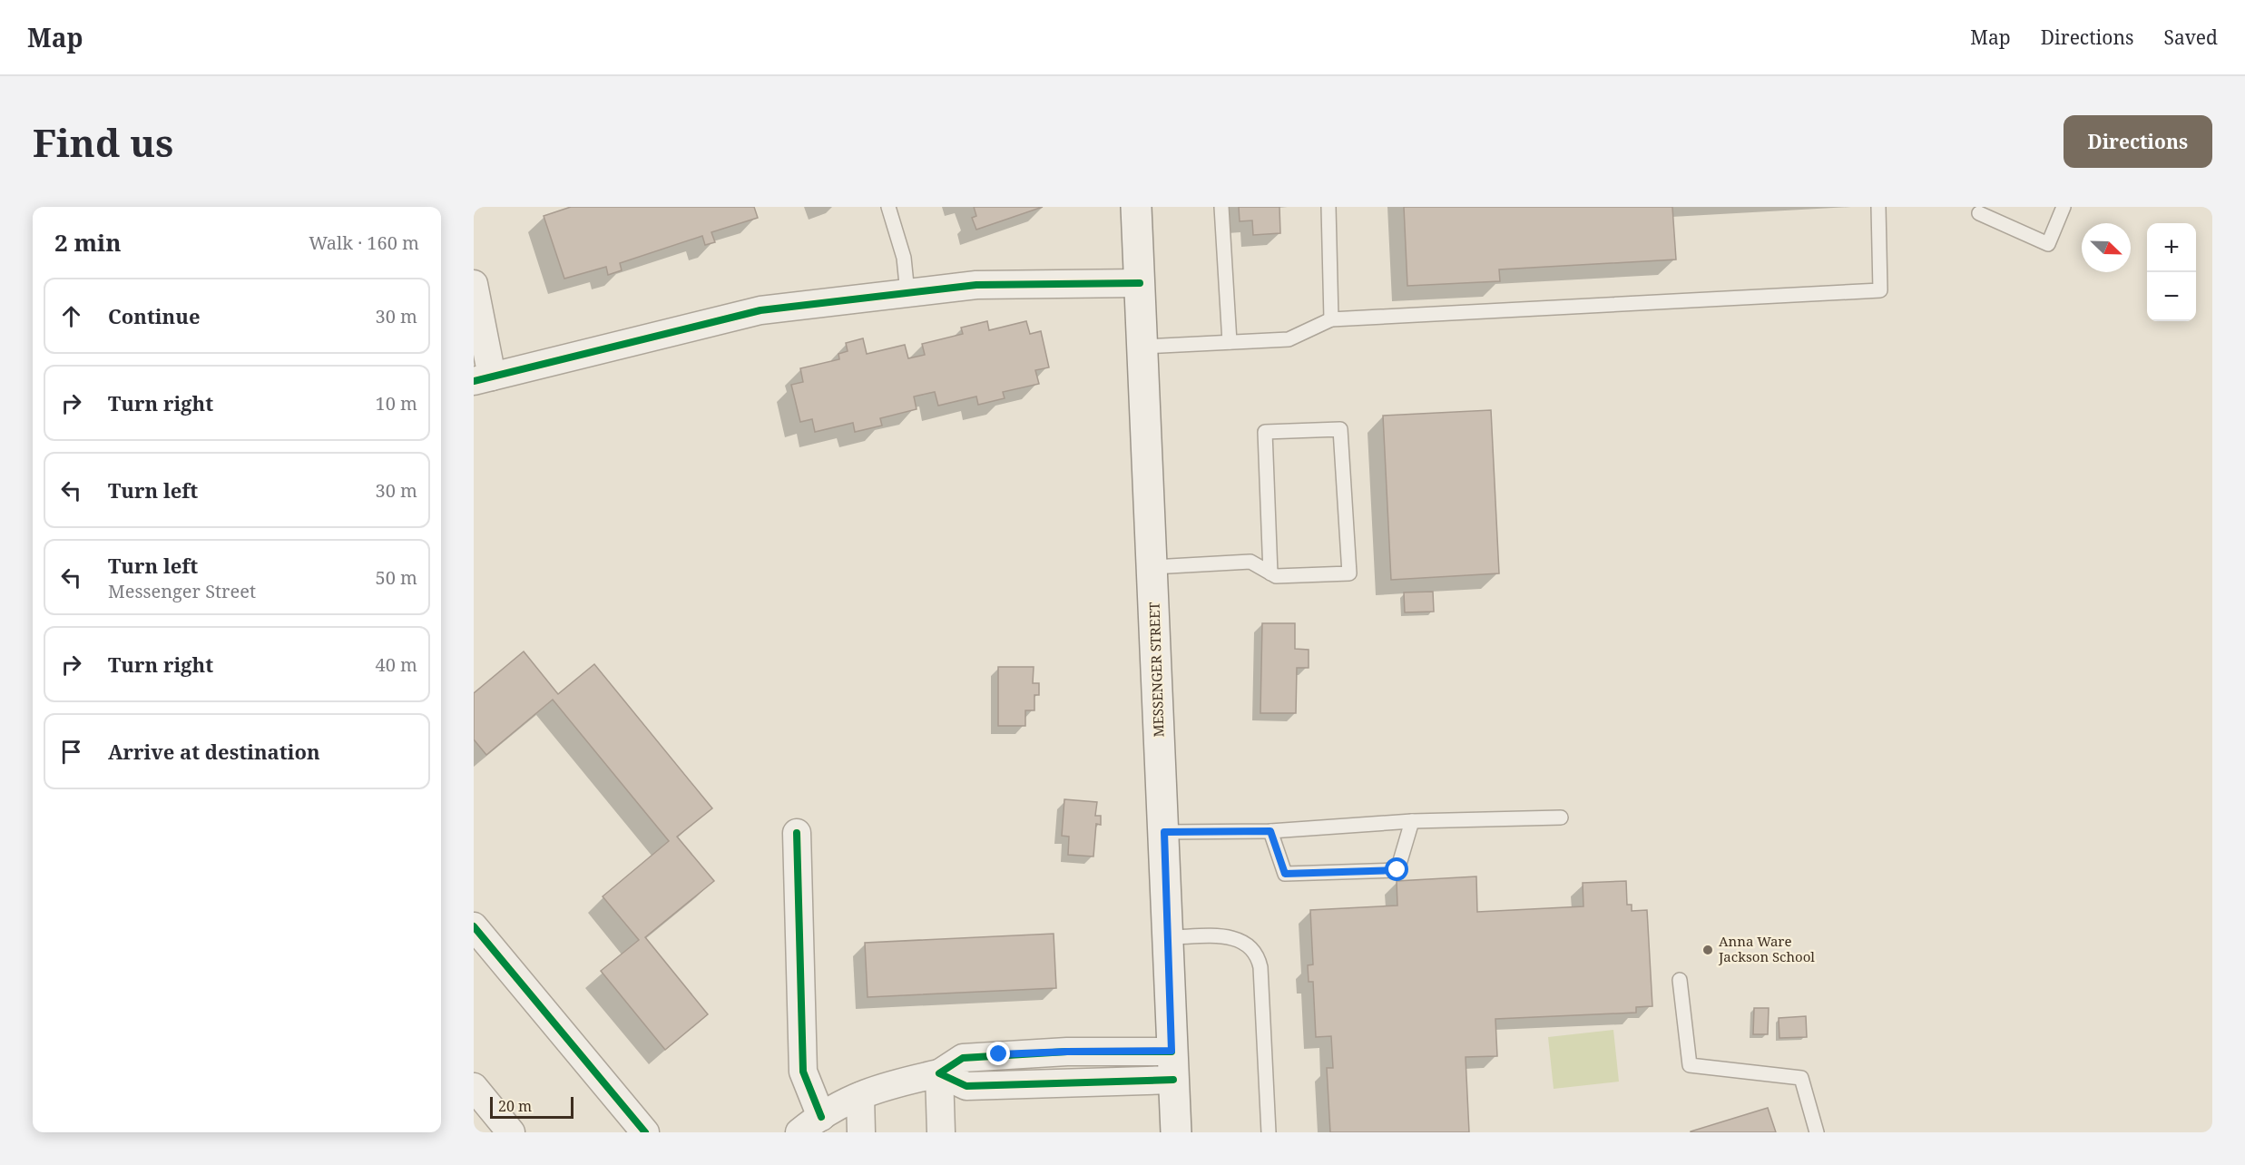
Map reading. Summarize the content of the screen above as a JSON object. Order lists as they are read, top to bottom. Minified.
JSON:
{"streets":{"main road":["MESSENGER STREET"]},"places":["Anna Ware Jackson School"],"scale_bar":"20 m","north":"bottom right","page":{"header":"Map","nav":["Map","Directions","Saved"],"buttons":"Directions","title":"Find us","heading":["2 min","Walk · 160 m"],"map_buttons":["+","−"],"list":[["Continue","30 m"],["Turn right","10 m"],["Turn left","30 m"],["Turn left","Messenger Street","50 m"],["Turn right","40 m"],"Arrive at destination"],"scale":"20 m"}}
